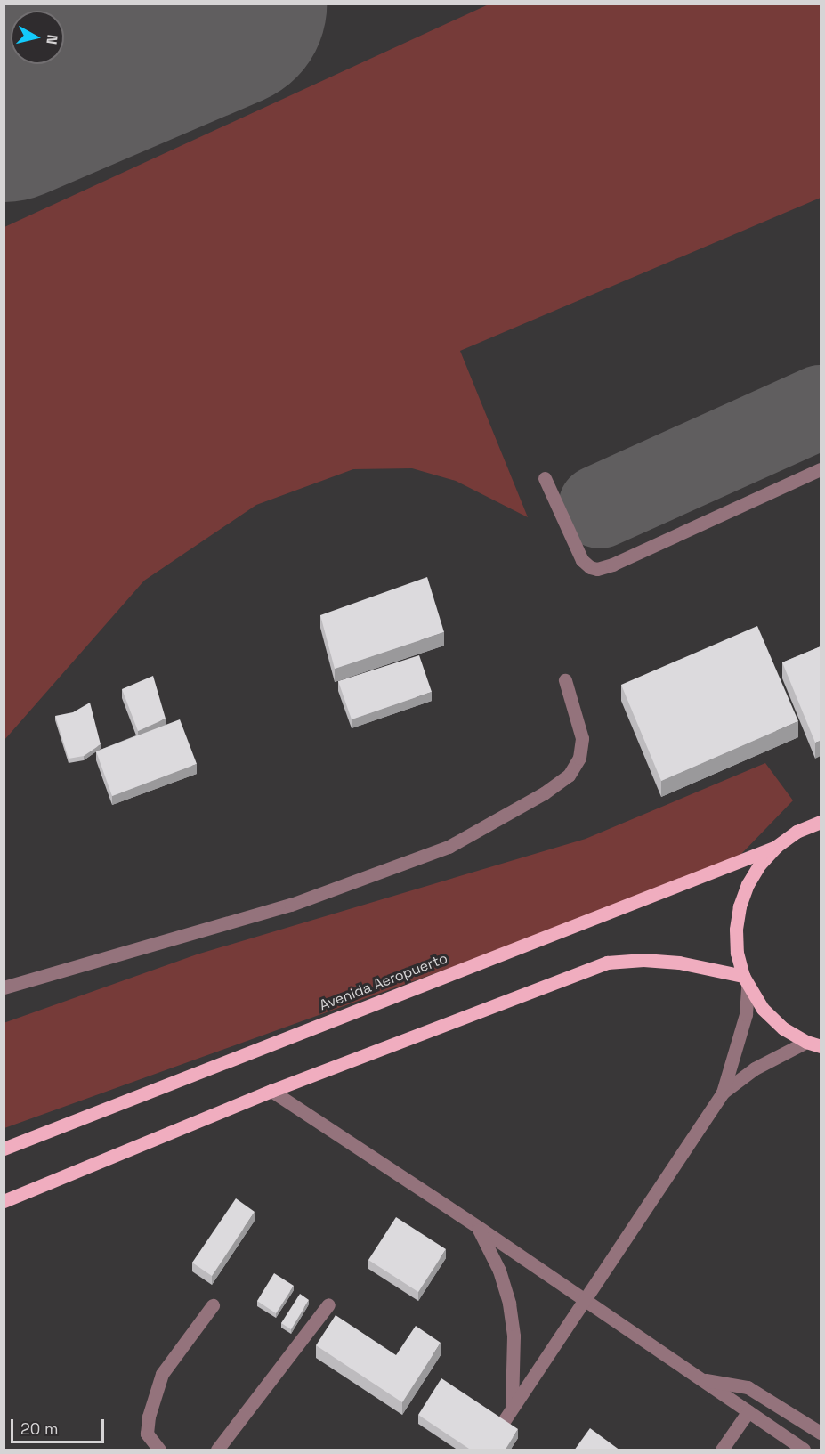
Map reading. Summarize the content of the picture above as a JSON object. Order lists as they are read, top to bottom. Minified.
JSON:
{"streets":{"main road":["Avenida Aeropuerto"]},"scale_bar":"20 m","north":"right"}
